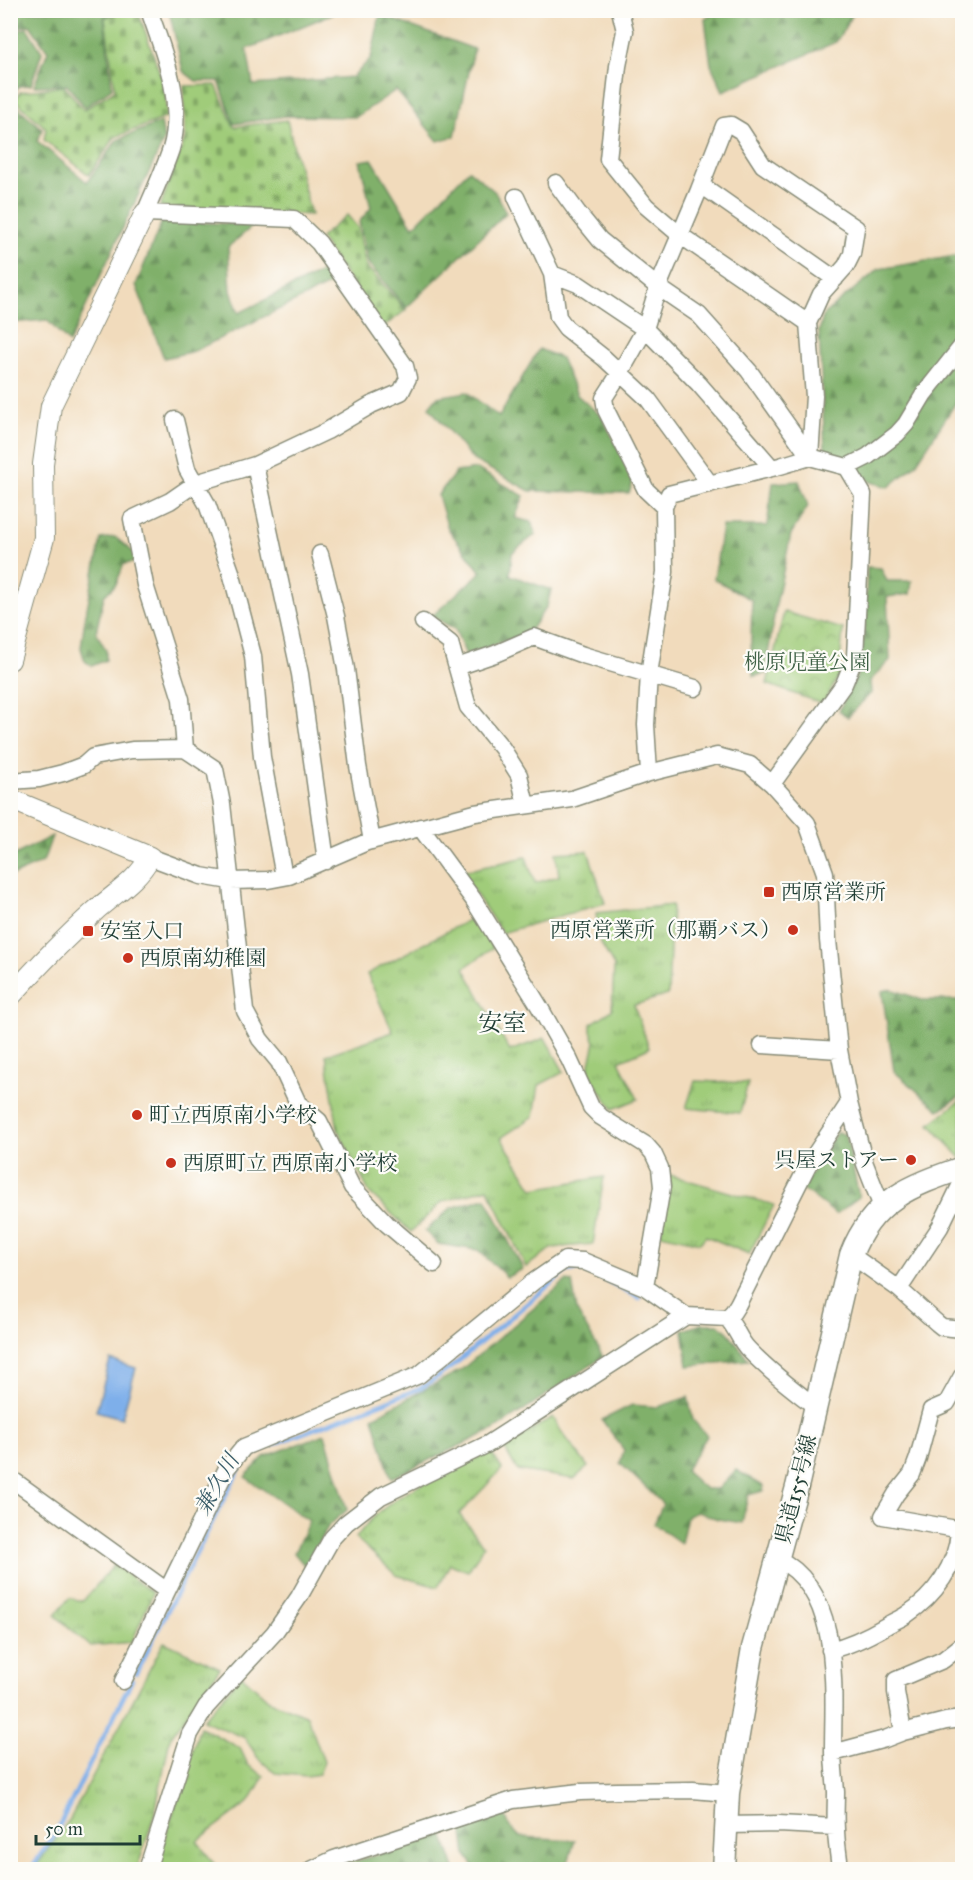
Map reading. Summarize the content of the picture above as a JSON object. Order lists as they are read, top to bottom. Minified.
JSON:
{"streets":{"main road":["県道155号線"]},"districts":["安室"],"water":["兼久川"],"parks":["桃原児童公園"],"places":{"transit":["西原営業所","安室入口"],"other":["西原営業所（那覇バス）","西原南幼稚園","町立西原南小学校","呉屋ストアー","西原町立 西原南小学校"]},"scale_bar":"50 m"}
